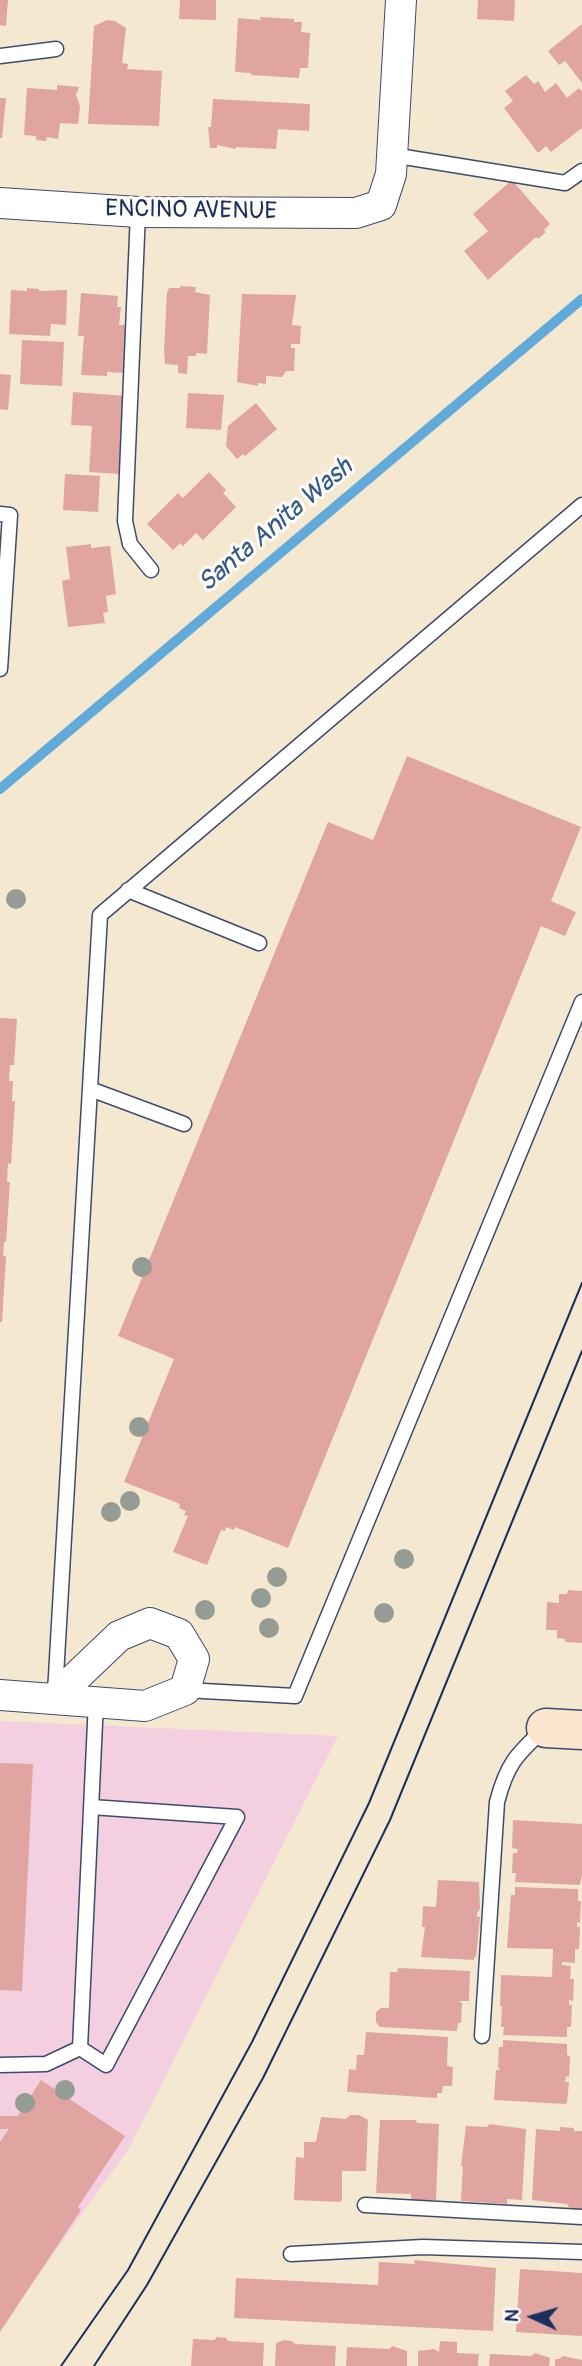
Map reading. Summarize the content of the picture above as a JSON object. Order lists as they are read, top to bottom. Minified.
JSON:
{"streets":{"street":["ENCINO AVENUE"]},"water":["Santa Anita Wash"],"north":"left"}
